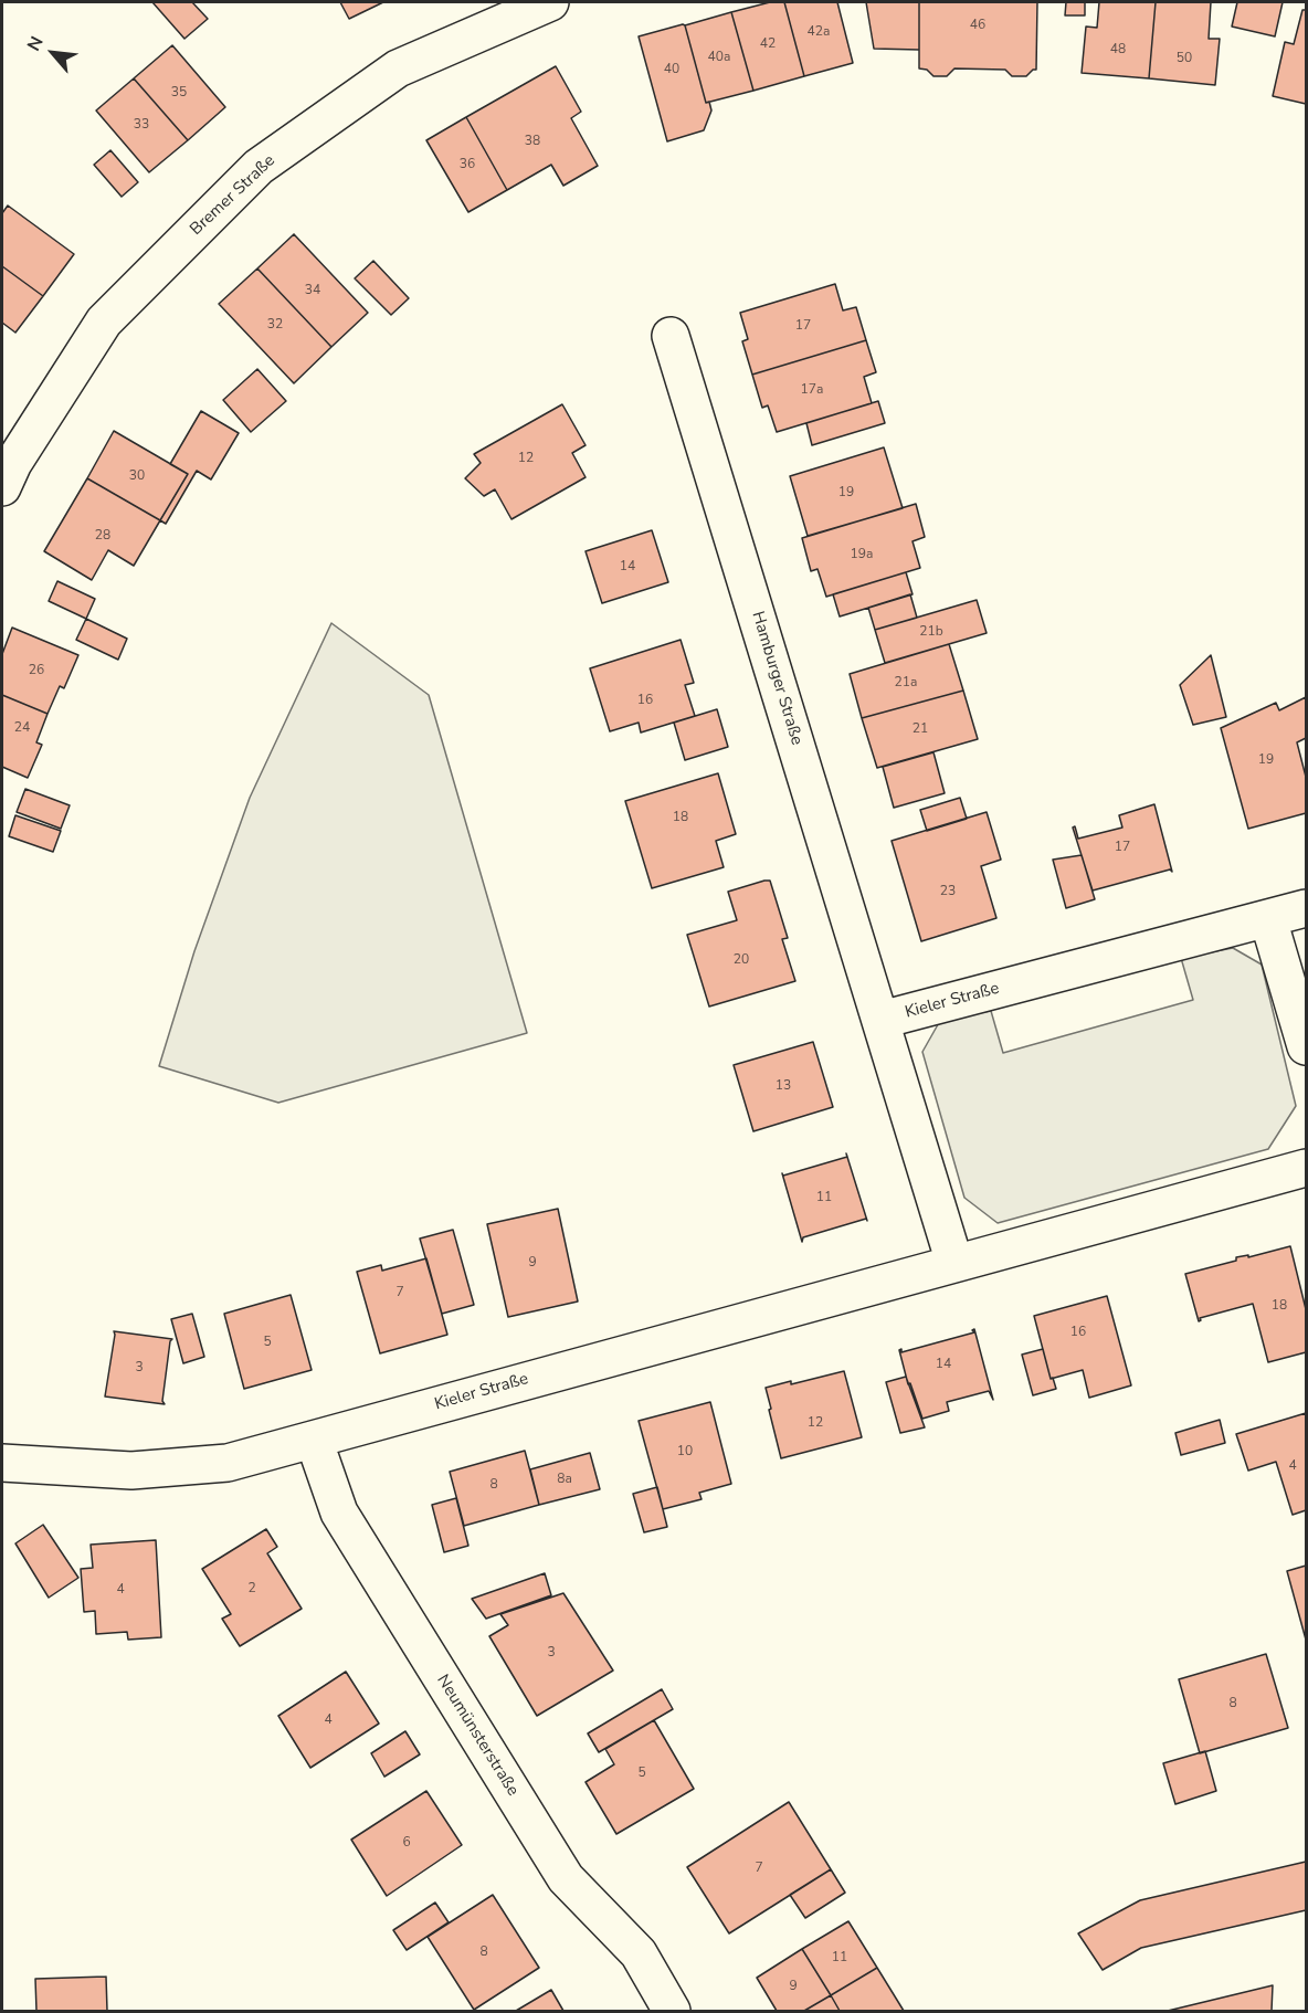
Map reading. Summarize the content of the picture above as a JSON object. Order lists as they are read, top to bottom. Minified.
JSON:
{"streets":{"street":["Bremer Straße","Hamburger Straße","Kieler Straße","Neumünsterstraße"]},"crossings":[["Hamburger Straße","Kieler Straße"],["Kieler Straße","Neumünsterstraße"]],"house_numbers":["46","42a","42","48","40a","50","40","35","33","38","36","34","32","17","17a","12","30","19","28","19a","14","21b","26","21a","16","24","21","19","18","17","23","20","13","11","9","7","18","16","5","14","3","12","10","4","8a","8","2","4","3","8","4","5","6","7","8","11","9"],"north":"top left"}
